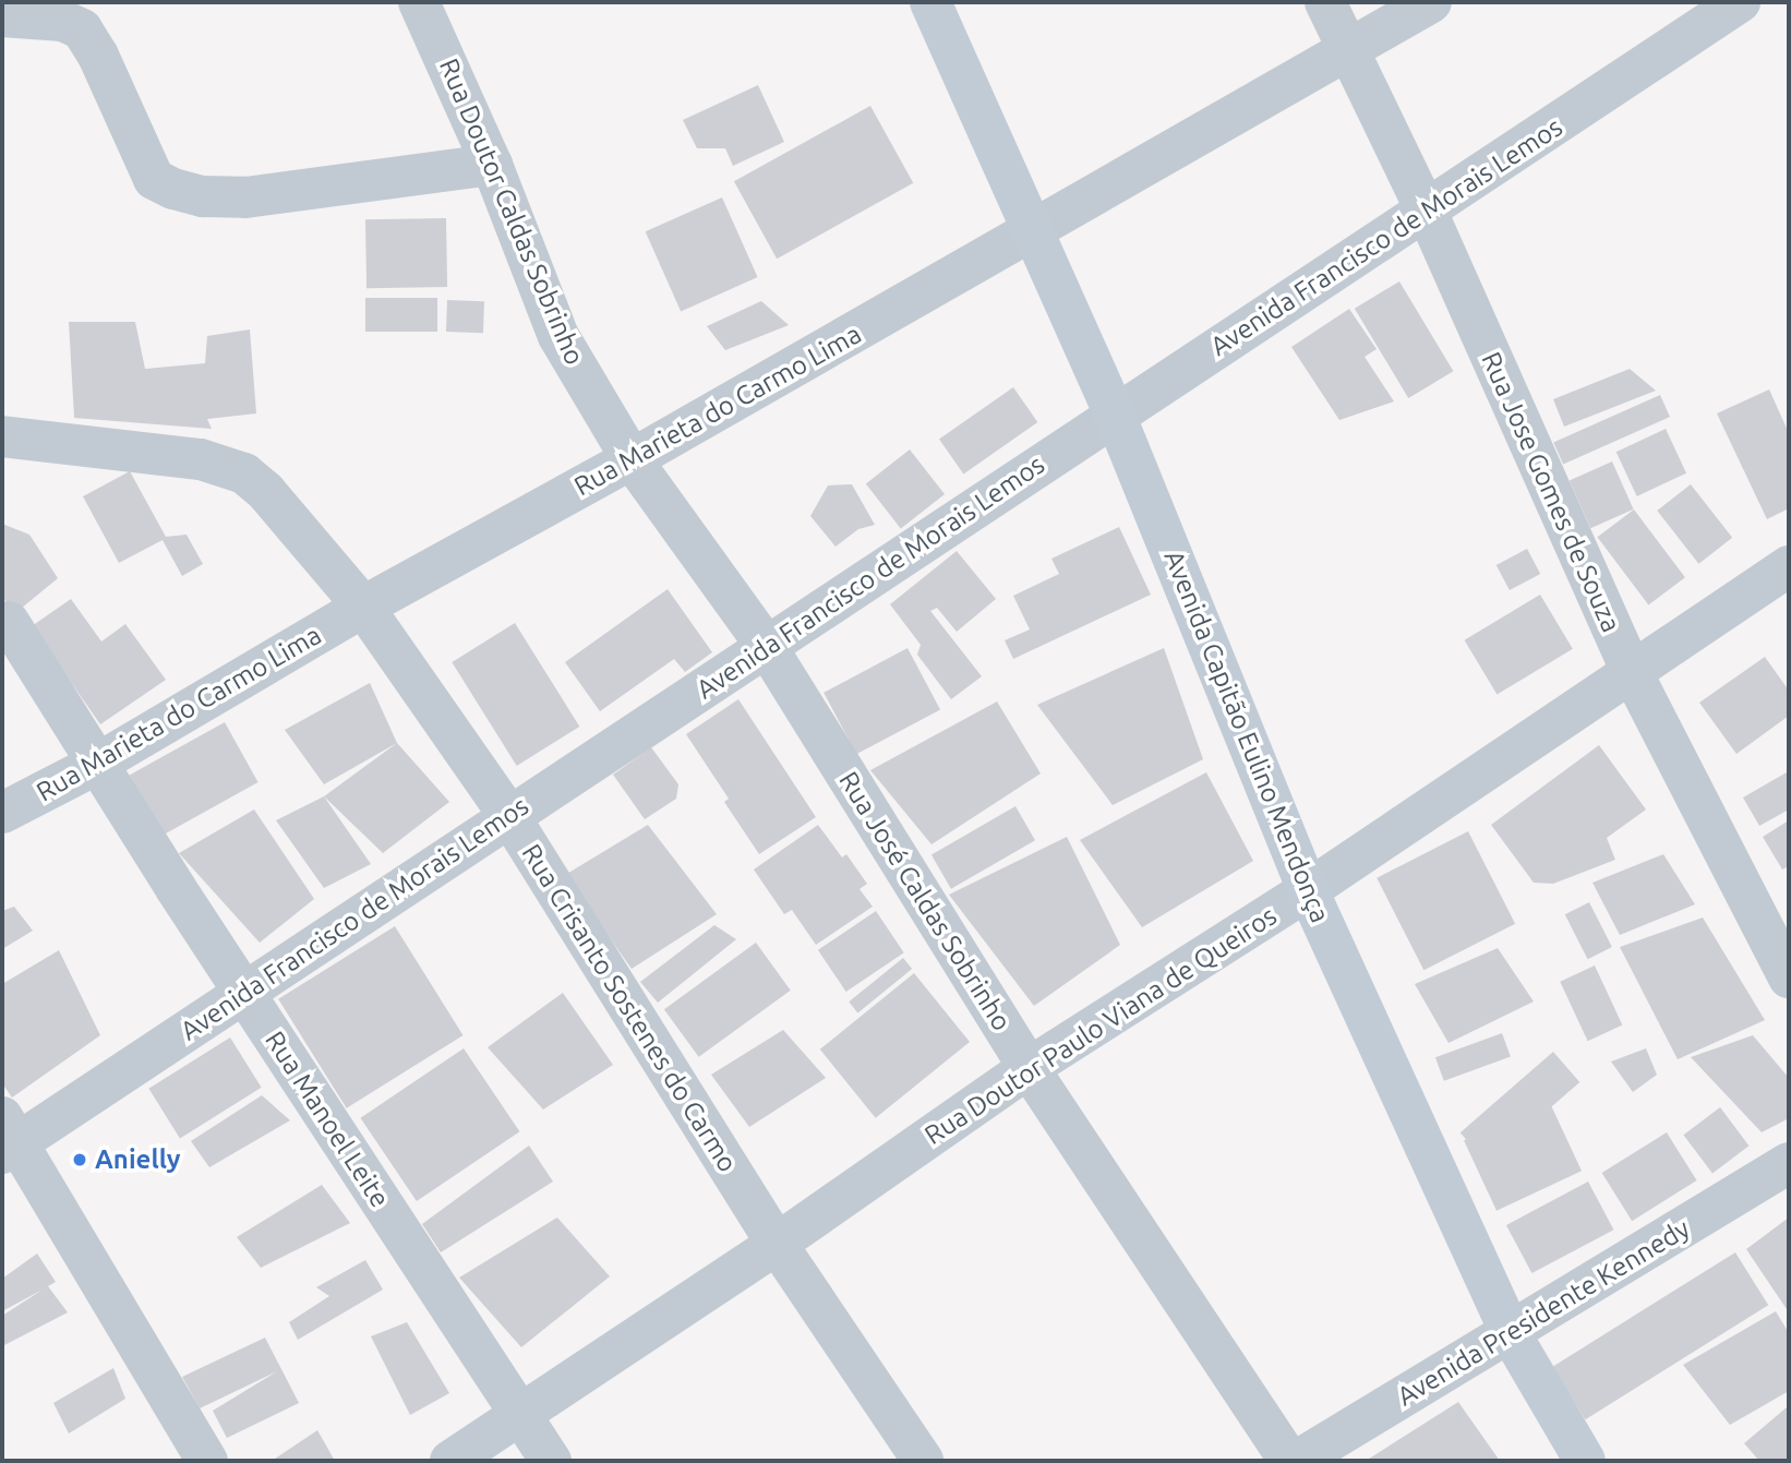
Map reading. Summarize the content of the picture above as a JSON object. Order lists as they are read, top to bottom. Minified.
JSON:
{"streets":{"main road":["Avenida Capitão Eulino Mendonça"],"street":["Rua Doutor Caldas Sobrinho","Avenida Francisco de Morais Lemos","Rua Marieta do Carmo Lima","Rua Jose Gomes de Souza","Rua José Caldas Sobrinho","Rua Crisanto Sostenes do Carmo","Rua Doutor Paulo Viana de Queiros","Rua Manoel Leite","Avenida Presidente Kennedy"]},"crossings":[["Rua Doutor Caldas Sobrinho","Rua Marieta do Carmo Lima"],["Rua Doutor Caldas Sobrinho","Rua José Caldas Sobrinho"],["Avenida Francisco de Morais Lemos","Rua Jose Gomes de Souza"],["Avenida Francisco de Morais Lemos","Avenida Capitão Eulino Mendonça"],["Avenida Francisco de Morais Lemos","Rua José Caldas Sobrinho"],["Avenida Francisco de Morais Lemos","Rua Crisanto Sostenes do Carmo"],["Avenida Francisco de Morais Lemos","Rua Manoel Leite"],["Rua Marieta do Carmo Lima","Rua Jose Gomes de Souza"],["Rua Marieta do Carmo Lima","Avenida Capitão Eulino Mendonça"],["Rua Marieta do Carmo Lima","Rua José Caldas Sobrinho"],["Rua Marieta do Carmo Lima","Rua Crisanto Sostenes do Carmo"],["Rua Marieta do Carmo Lima","Rua Manoel Leite"],["Rua Jose Gomes de Souza","Rua Doutor Paulo Viana de Queiros"],["Avenida Capitão Eulino Mendonça","Rua Doutor Paulo Viana de Queiros"],["Avenida Capitão Eulino Mendonça","Avenida Presidente Kennedy"],["Rua José Caldas Sobrinho","Rua Doutor Paulo Viana de Queiros"],["Rua Crisanto Sostenes do Carmo","Rua Doutor Paulo Viana de Queiros"],["Rua Doutor Paulo Viana de Queiros","Rua Manoel Leite"]],"places":["Anielly"]}
